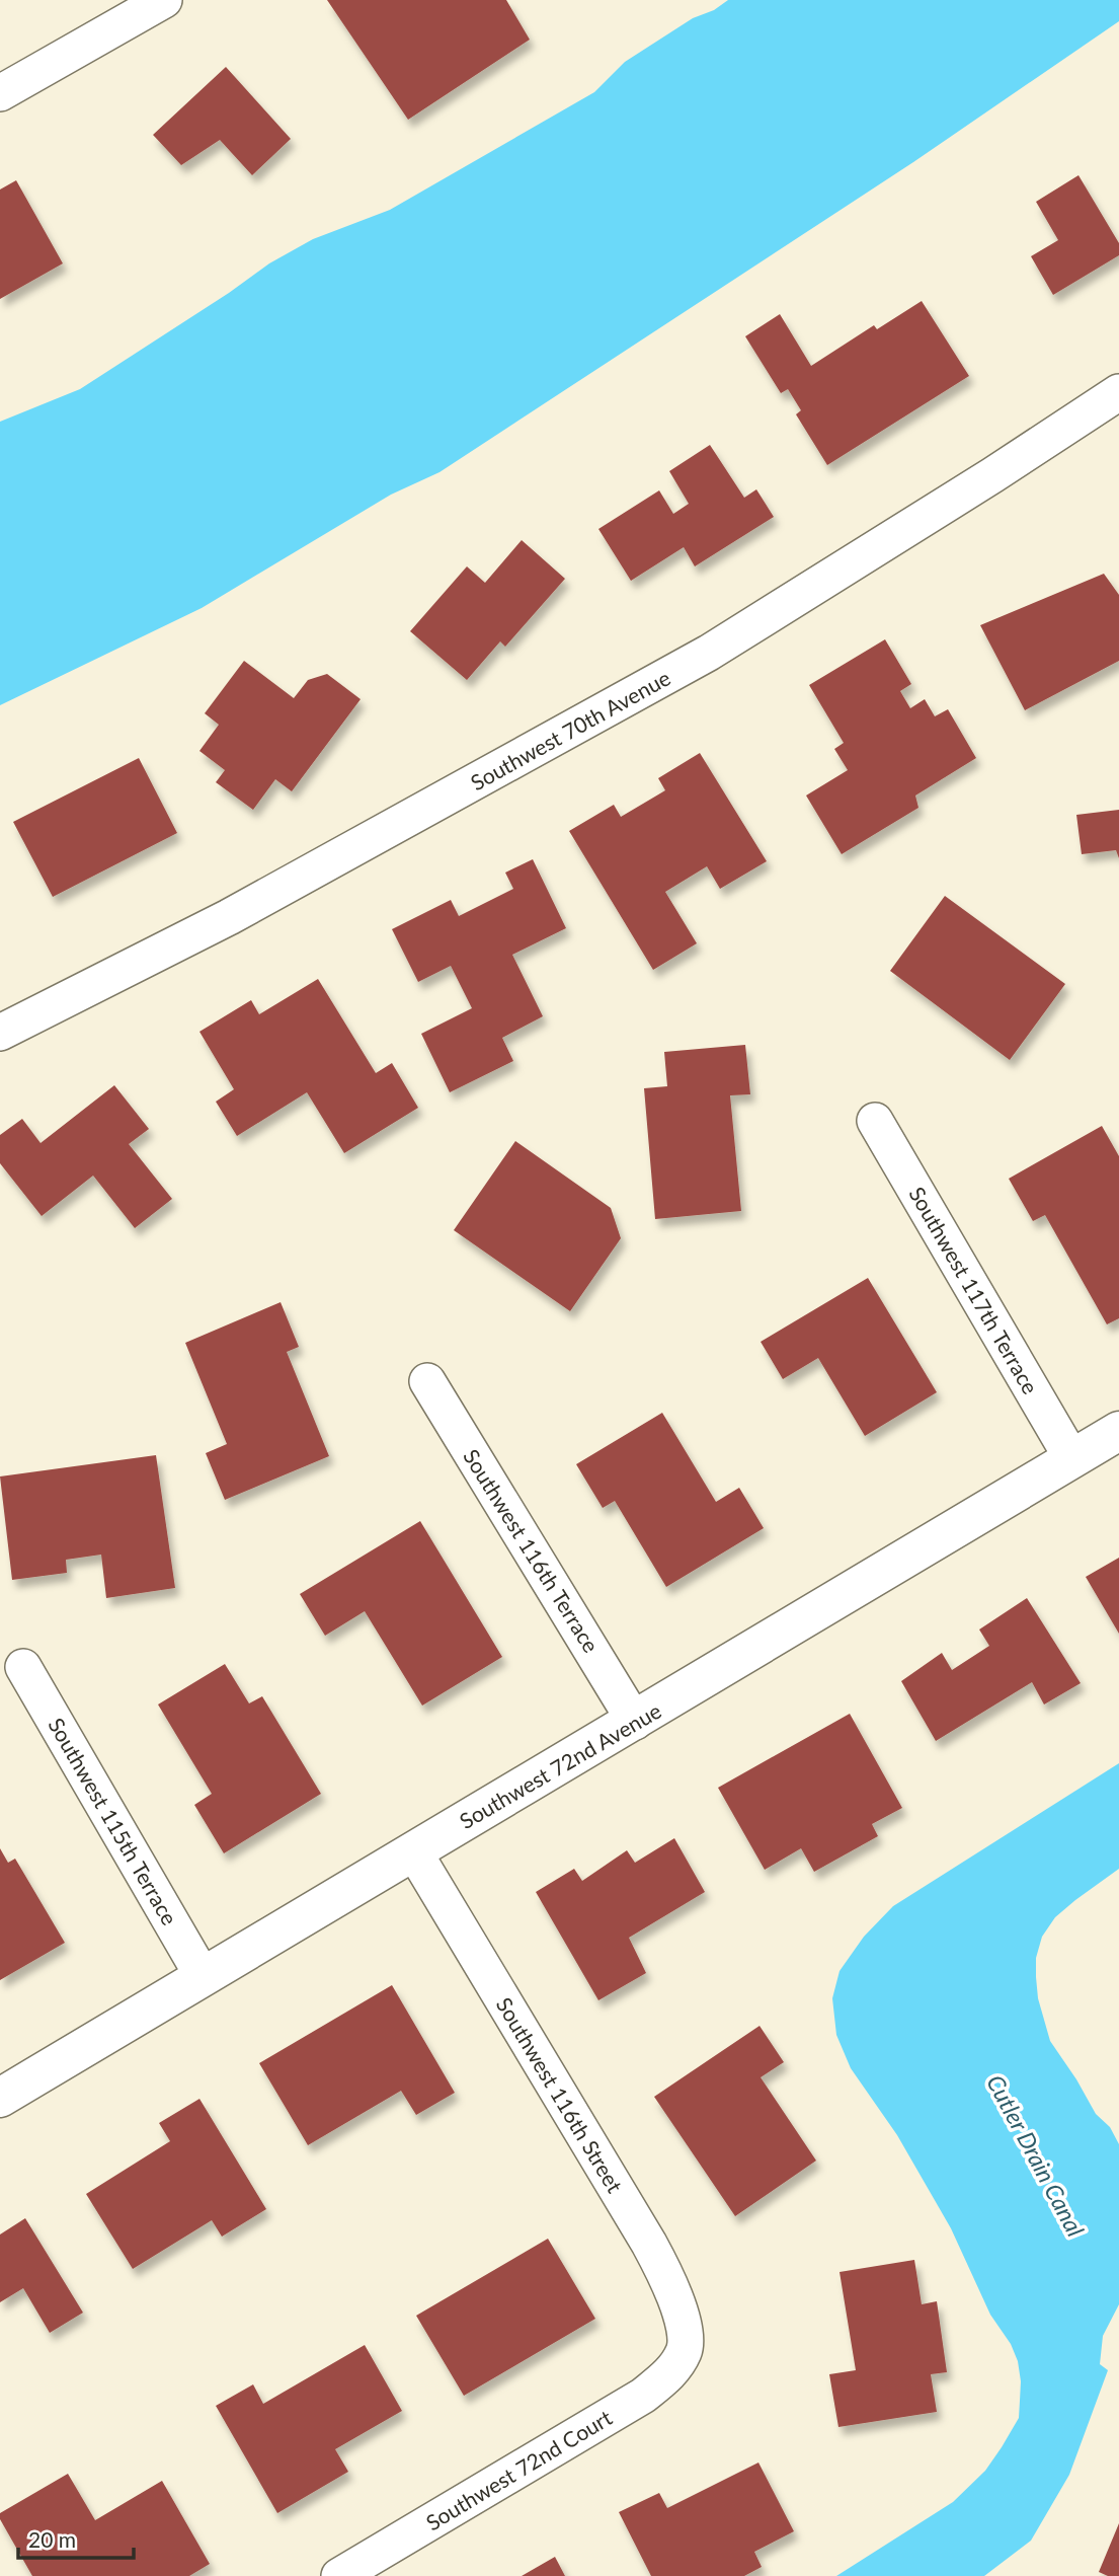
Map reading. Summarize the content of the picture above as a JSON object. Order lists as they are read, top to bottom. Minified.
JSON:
{"streets":{"street":["Southwest 70th Avenue","Southwest 117th Terrace","Southwest 116th Terrace","Southwest 72nd Avenue","Southwest 115th Terrace","Southwest 116th Street","Southwest 72nd Court"]},"crossings":[["Southwest 117th Terrace","Southwest 72nd Avenue"],["Southwest 116th Terrace","Southwest 72nd Avenue"],["Southwest 72nd Avenue","Southwest 115th Terrace"],["Southwest 72nd Avenue","Southwest 116th Street"],["Southwest 116th Street","Southwest 72nd Court"]],"water":["Cutler Drain Canal"],"scale_bar":"20 m"}
